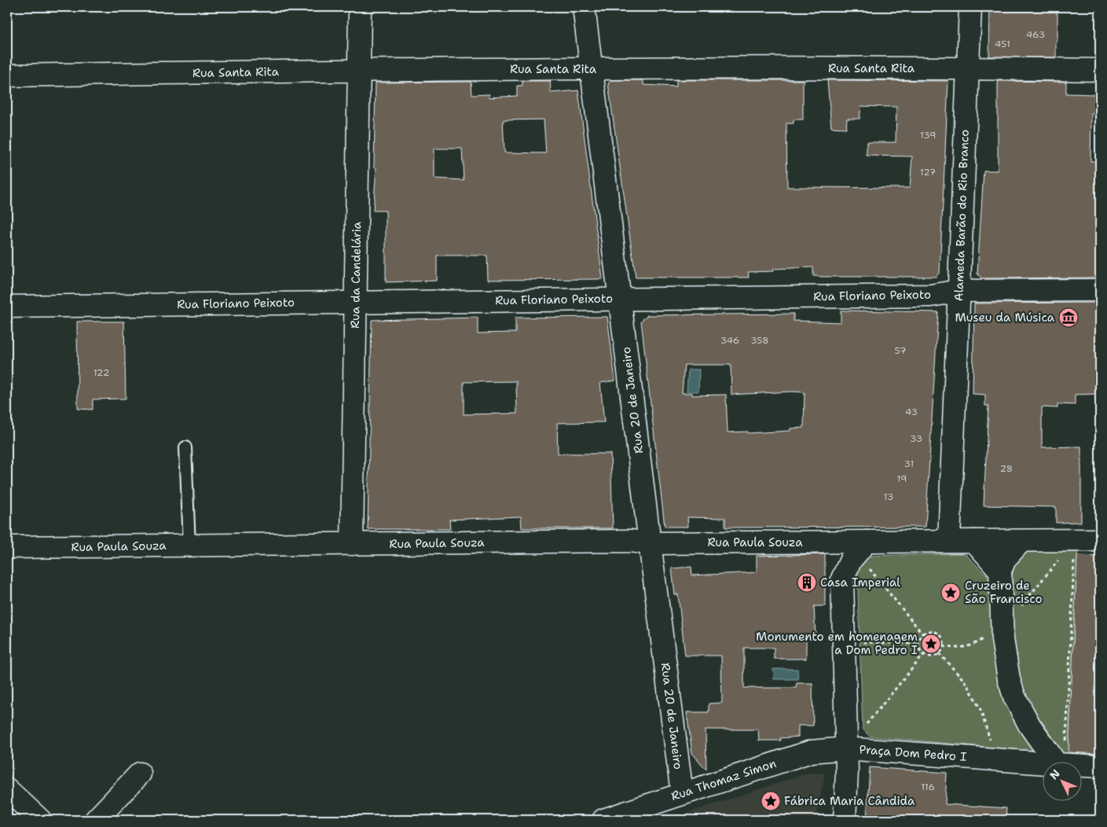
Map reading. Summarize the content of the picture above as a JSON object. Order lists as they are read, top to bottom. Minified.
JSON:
{"streets":{"street":["Rua Santa Rita","Alameda Barão do Rio Branco","Rua da Candelária","Rua Floriano Peixoto","Rua 20 de Janeiro","Rua Paula Souza","Praça Dom Pedro I","Rua Thomaz Simon"]},"crossings":[["Rua Santa Rita","Alameda Barão do Rio Branco"],["Rua Santa Rita","Rua da Candelária"],["Rua Santa Rita","Rua 20 de Janeiro"],["Alameda Barão do Rio Branco","Rua Floriano Peixoto"],["Rua da Candelária","Rua Floriano Peixoto"],["Rua da Candelária","Rua Paula Souza"],["Rua Floriano Peixoto","Rua 20 de Janeiro"],["Rua 20 de Janeiro","Rua Paula Souza"],["Rua 20 de Janeiro","Rua Thomaz Simon"],["Praça Dom Pedro I","Rua Thomaz Simon"]],"places":{"museum":["Museu da Música"],"building":["Casa Imperial"],"place":["Cruzeiro de São Francisco","Monumento em homenagem a Dom Pedro I","Fábrica Maria Cândida"]},"house_numbers":["463","451","139","127","346","358","57","122","43","33","31","28","19","13","116"],"north":"top left"}
